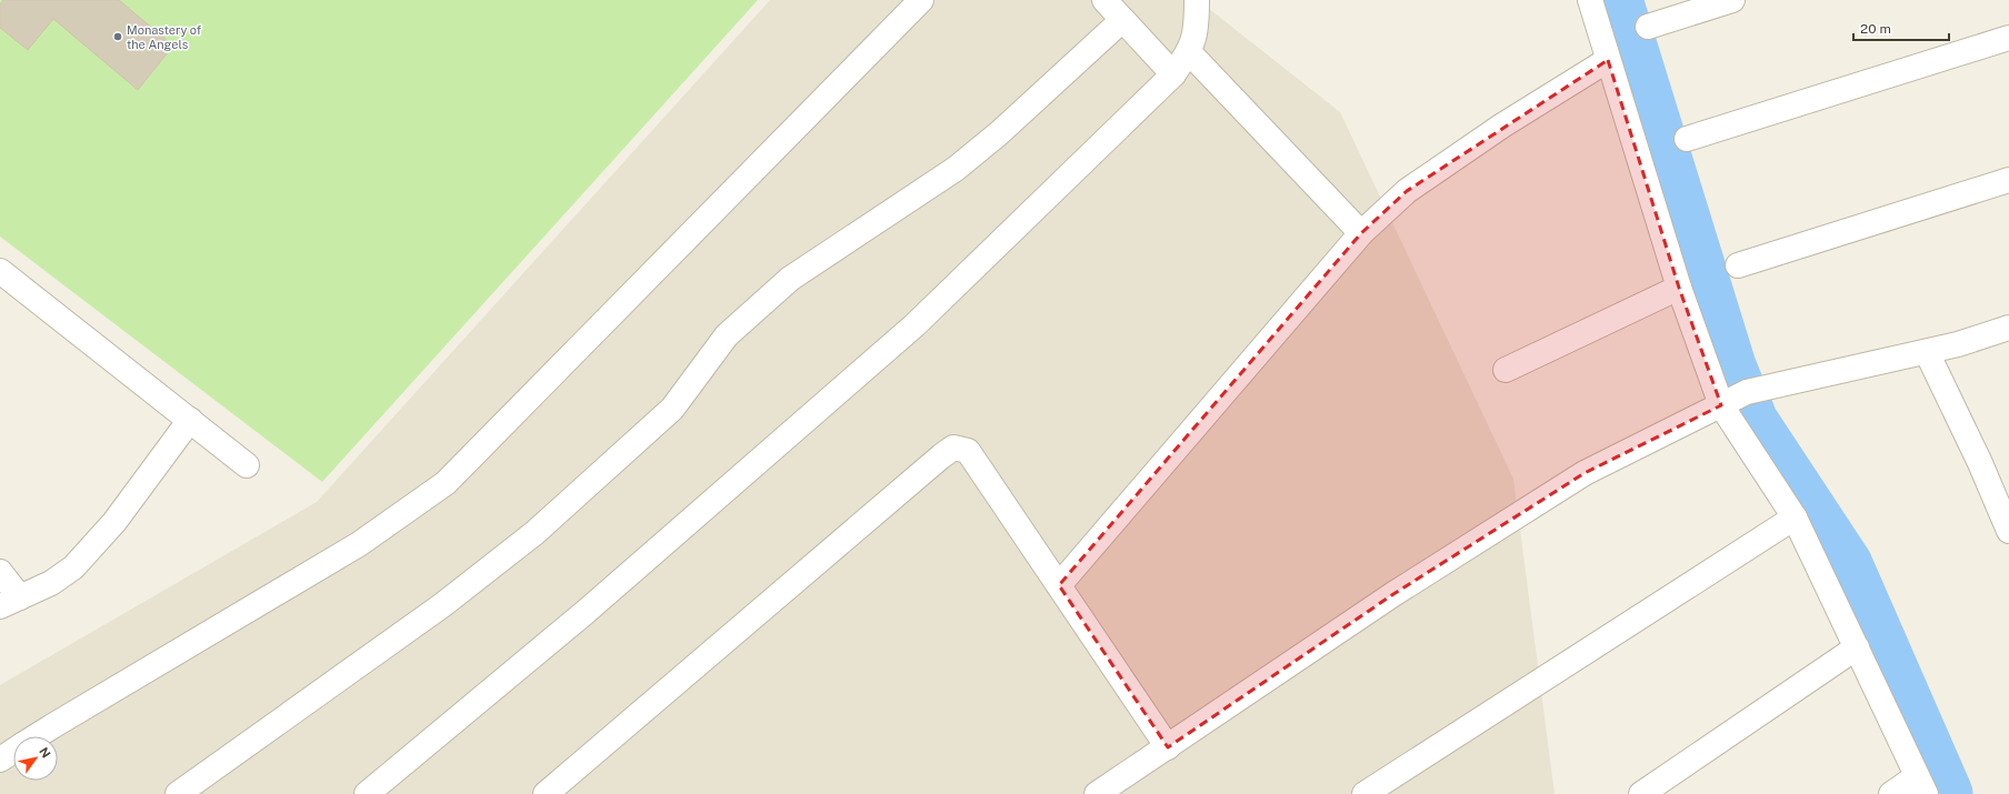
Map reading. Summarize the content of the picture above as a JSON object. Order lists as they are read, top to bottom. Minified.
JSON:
{"places":["Monastery of the Angels"],"scale_bar":"20 m","north":"top right"}
